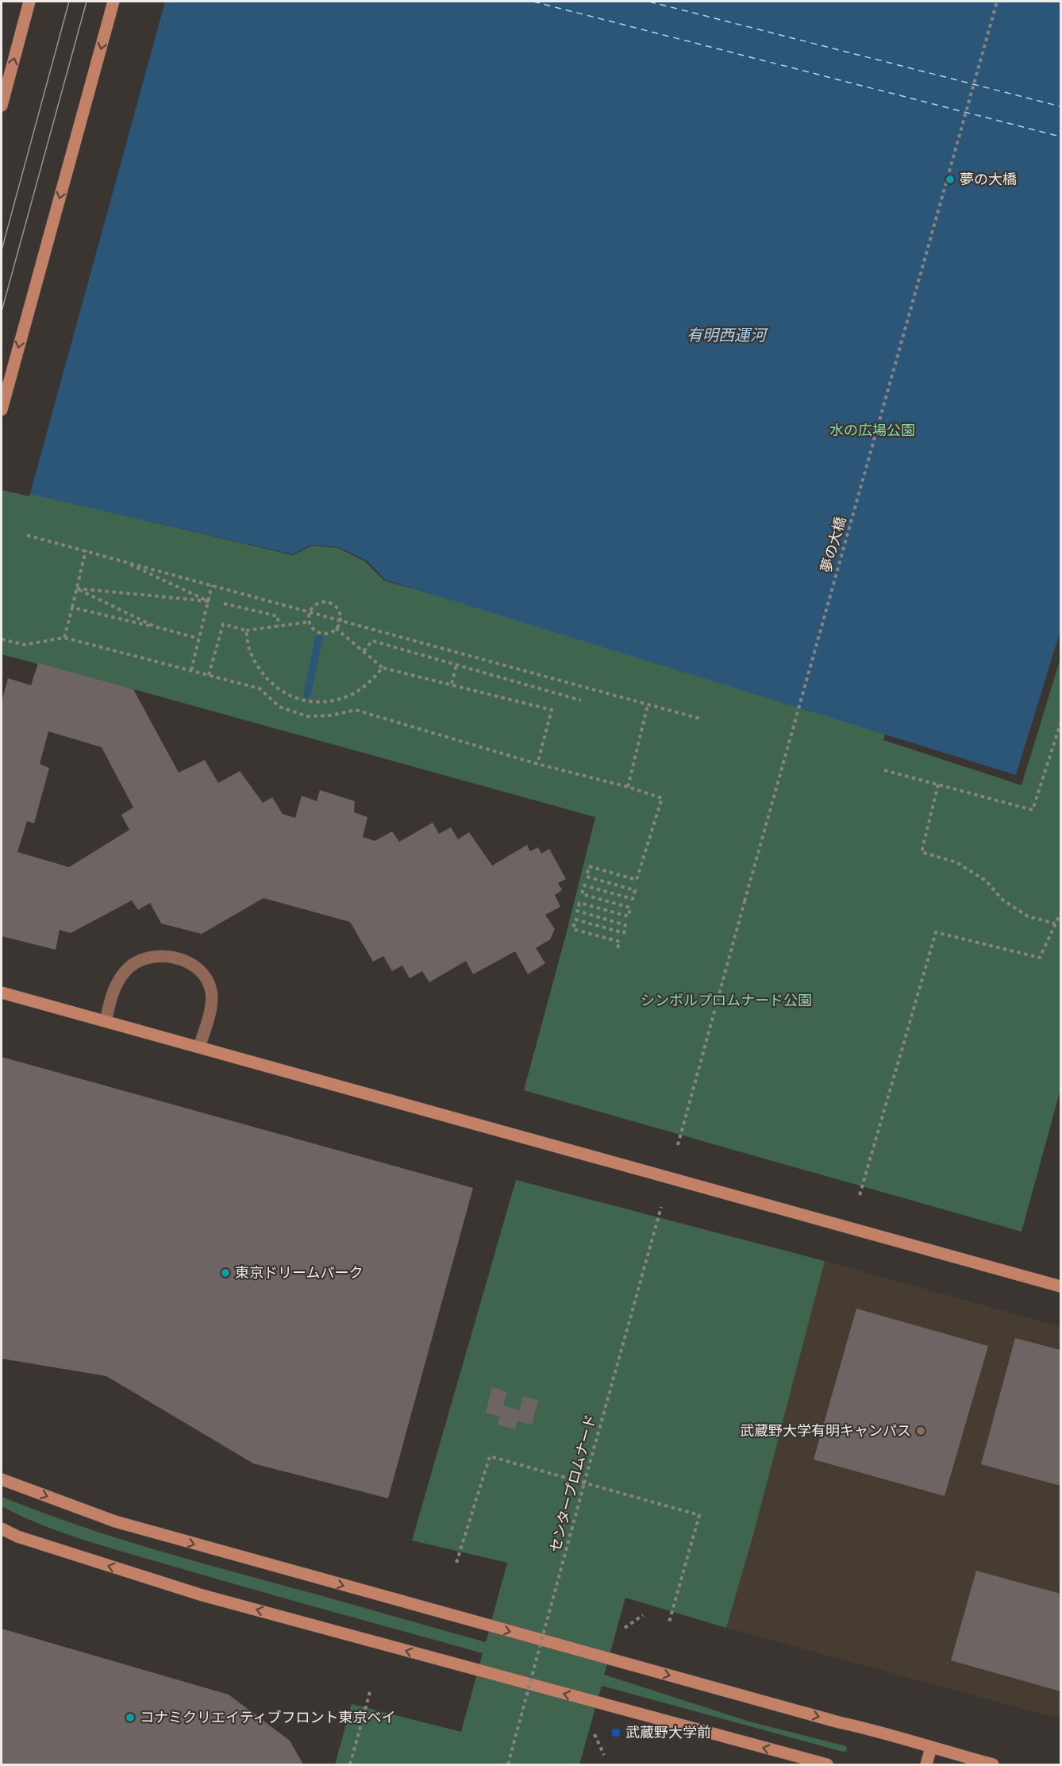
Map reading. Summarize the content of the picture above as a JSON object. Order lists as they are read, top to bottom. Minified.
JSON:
{"streets":{"path":["夢の大橋","センタープロムナード"]},"water":["有明西運河"],"parks":["水の広場公園","シンボルプロムナード公園"],"places":{"other":["夢の大橋","東京ドリームパーク","武蔵野大学有明キャンパス","コナミクリエイティブフロント東京ベイ"],"transit":["武蔵野大学前"]}}
